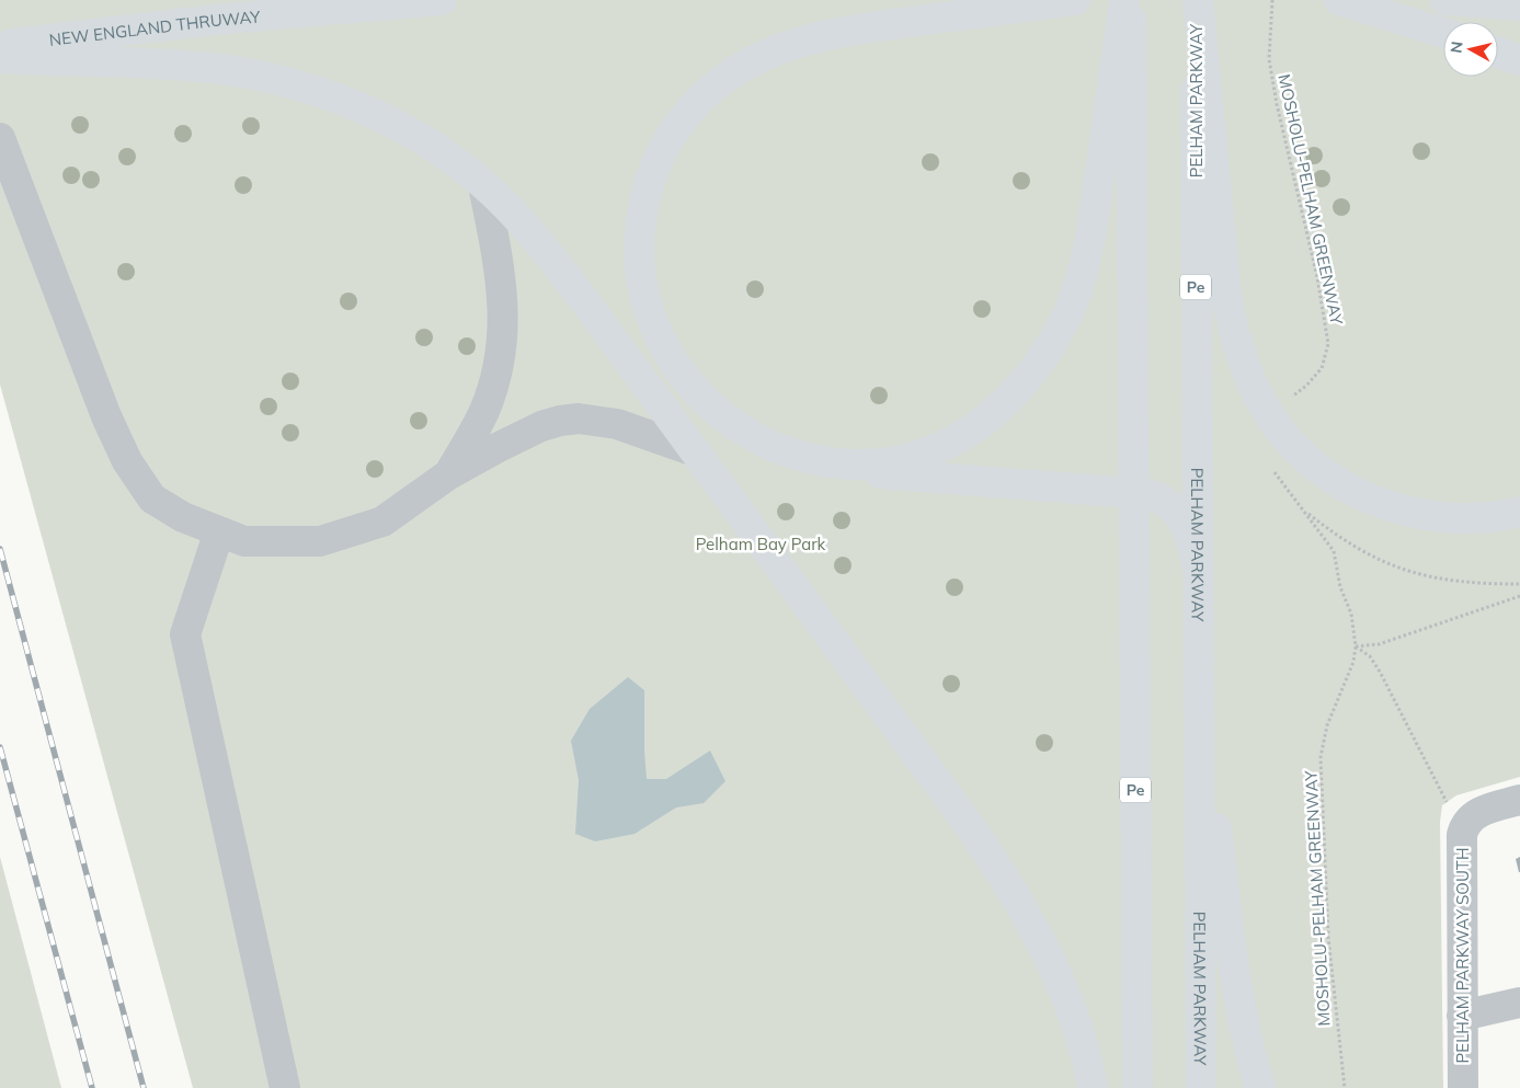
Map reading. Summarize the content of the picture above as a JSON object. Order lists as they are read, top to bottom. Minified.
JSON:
{"streets":{"main road":["NEW ENGLAND THRUWAY","PELHAM PARKWAY","Pe"],"street":["PELHAM PARKWAY SOUTH"],"path":["MOSHOLU-PELHAM GREENWAY"]},"parks":["Pelham Bay Park"],"north":"left"}
